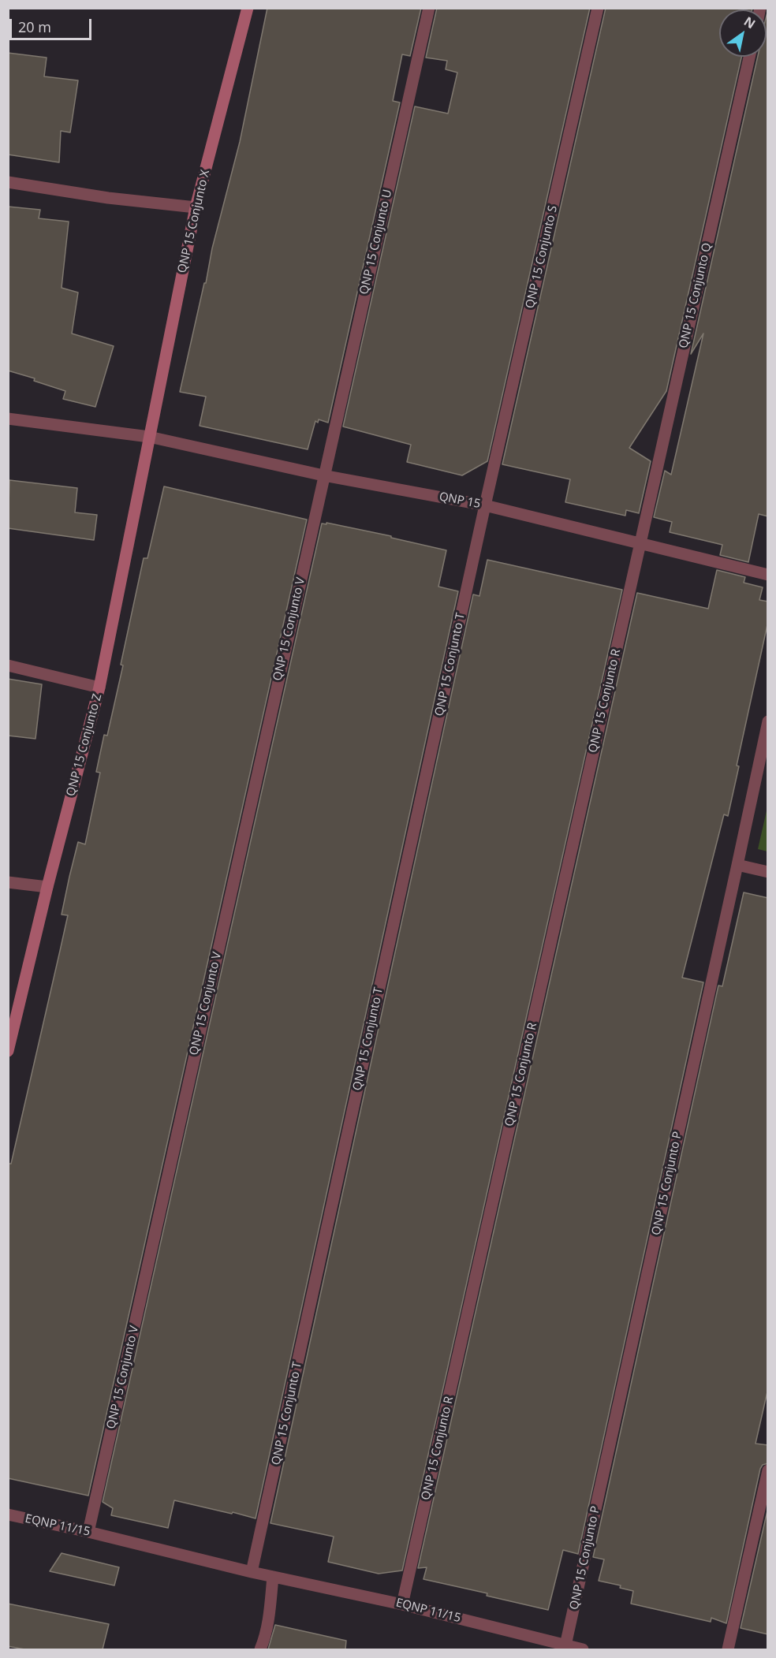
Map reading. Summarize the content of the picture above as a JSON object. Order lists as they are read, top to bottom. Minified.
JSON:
{"streets":{"street":["QNP 15 Conjunto X","QNP 15 Conjunto U","QNP 15 Conjunto S","QNP 15 Conjunto Q","QNP 15","QNP 15 Conjunto V","QNP 15 Conjunto T","QNP 15 Conjunto R","QNP 15 Conjunto Z","QNP 15 Conjunto P","EQNP 11/15"]},"crossings":[["QNP 15 Conjunto X","QNP 15"],["QNP 15 Conjunto X","QNP 15 Conjunto Z"],["QNP 15 Conjunto U","QNP 15"],["QNP 15 Conjunto U","QNP 15 Conjunto V"],["QNP 15 Conjunto S","QNP 15"],["QNP 15 Conjunto S","QNP 15 Conjunto T"],["QNP 15 Conjunto Q","QNP 15"],["QNP 15 Conjunto Q","QNP 15 Conjunto R"],["QNP 15","QNP 15 Conjunto V"],["QNP 15","QNP 15 Conjunto T"],["QNP 15","QNP 15 Conjunto R"],["QNP 15","QNP 15 Conjunto Z"],["QNP 15 Conjunto V","EQNP 11/15"],["QNP 15 Conjunto T","EQNP 11/15"],["QNP 15 Conjunto R","EQNP 11/15"],["QNP 15 Conjunto P","EQNP 11/15"]],"scale_bar":"20 m","north":"top right"}
